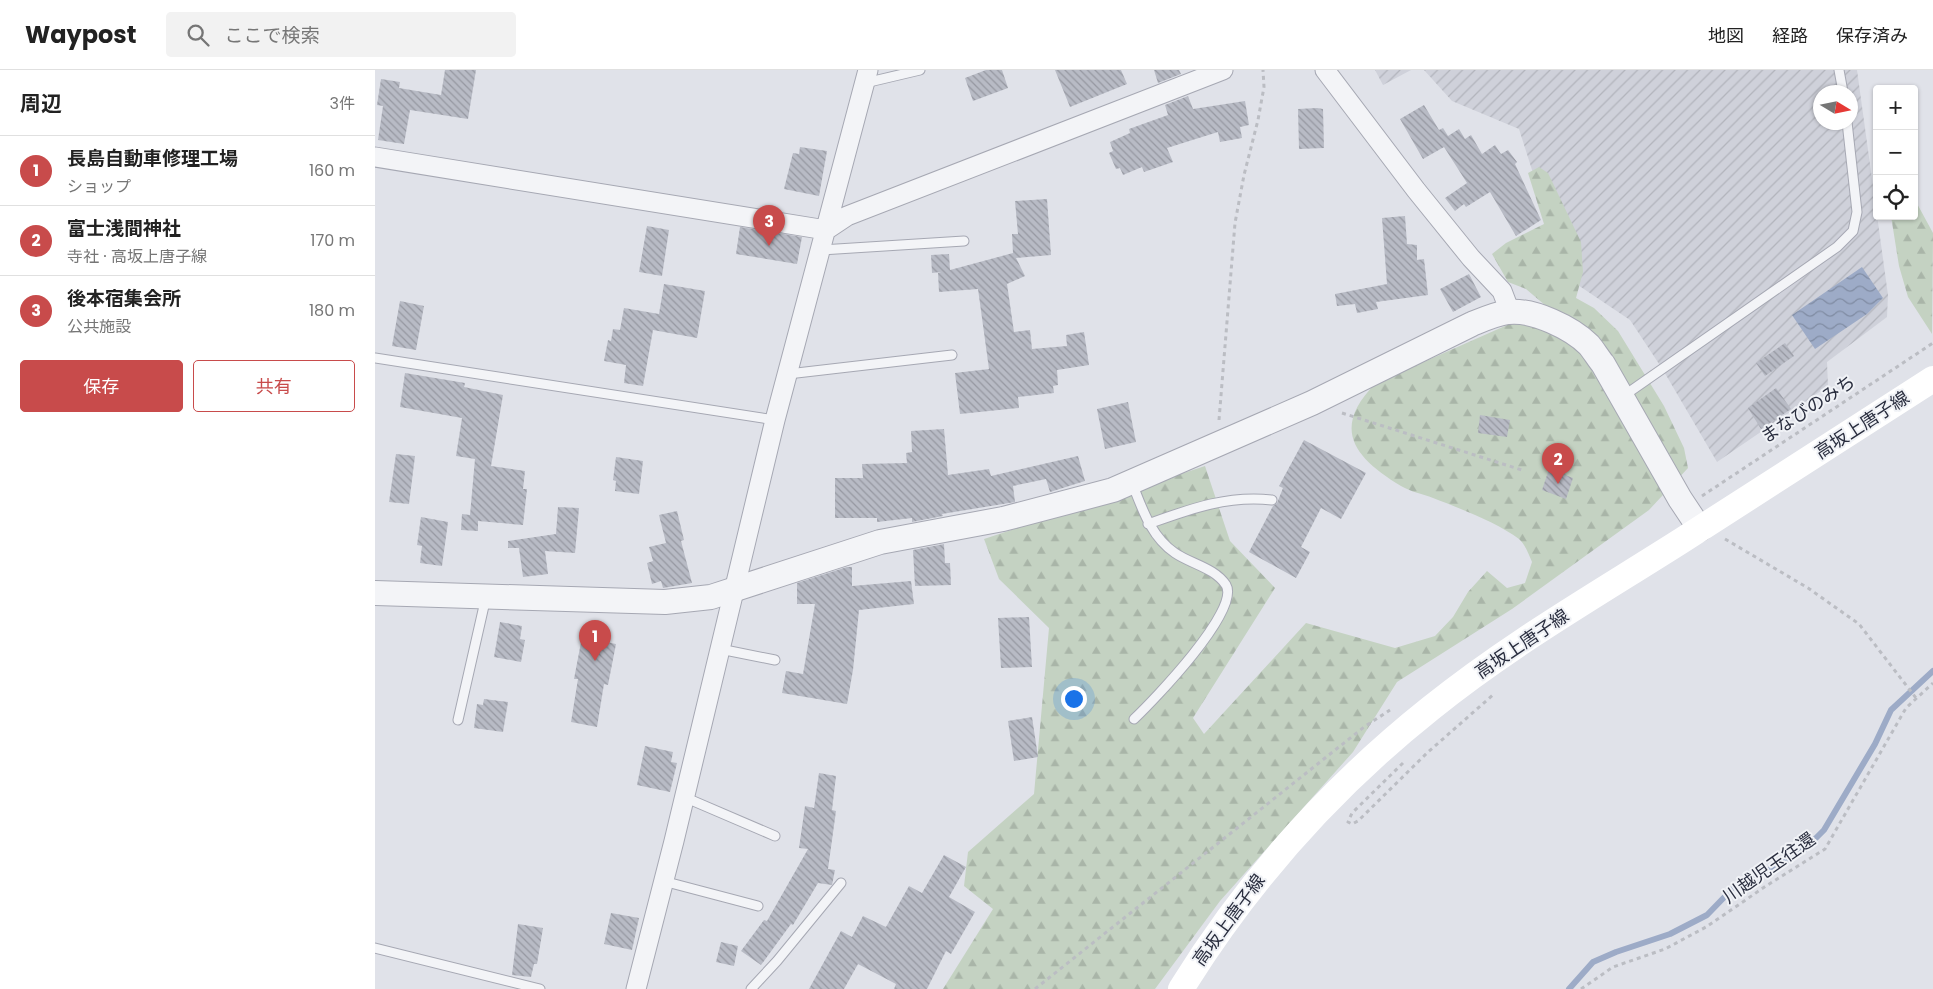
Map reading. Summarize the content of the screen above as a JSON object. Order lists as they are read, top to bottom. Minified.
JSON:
{"streets":{"main road":["高坂上唐子線"],"path":["まなびのみち","川越児玉往還"]},"north":"right","page":{"header":"Waypost","search":"ここで検索","nav":["地図","経路","保存済み"],"heading":["周辺","3件"],"map_buttons":["+","−"],"list":[{"mark":"1","name":"長島自動車修理工場","note":"ショップ","value":"160 m"},{"mark":"2","name":"富士浅間神社","note":"寺社 · 高坂上唐子線","value":"170 m"},{"mark":"3","name":"後本宿集会所","note":"公共施設","value":"180 m"}],"pins":["3","2","1"],"buttons":["保存","共有"]}}
